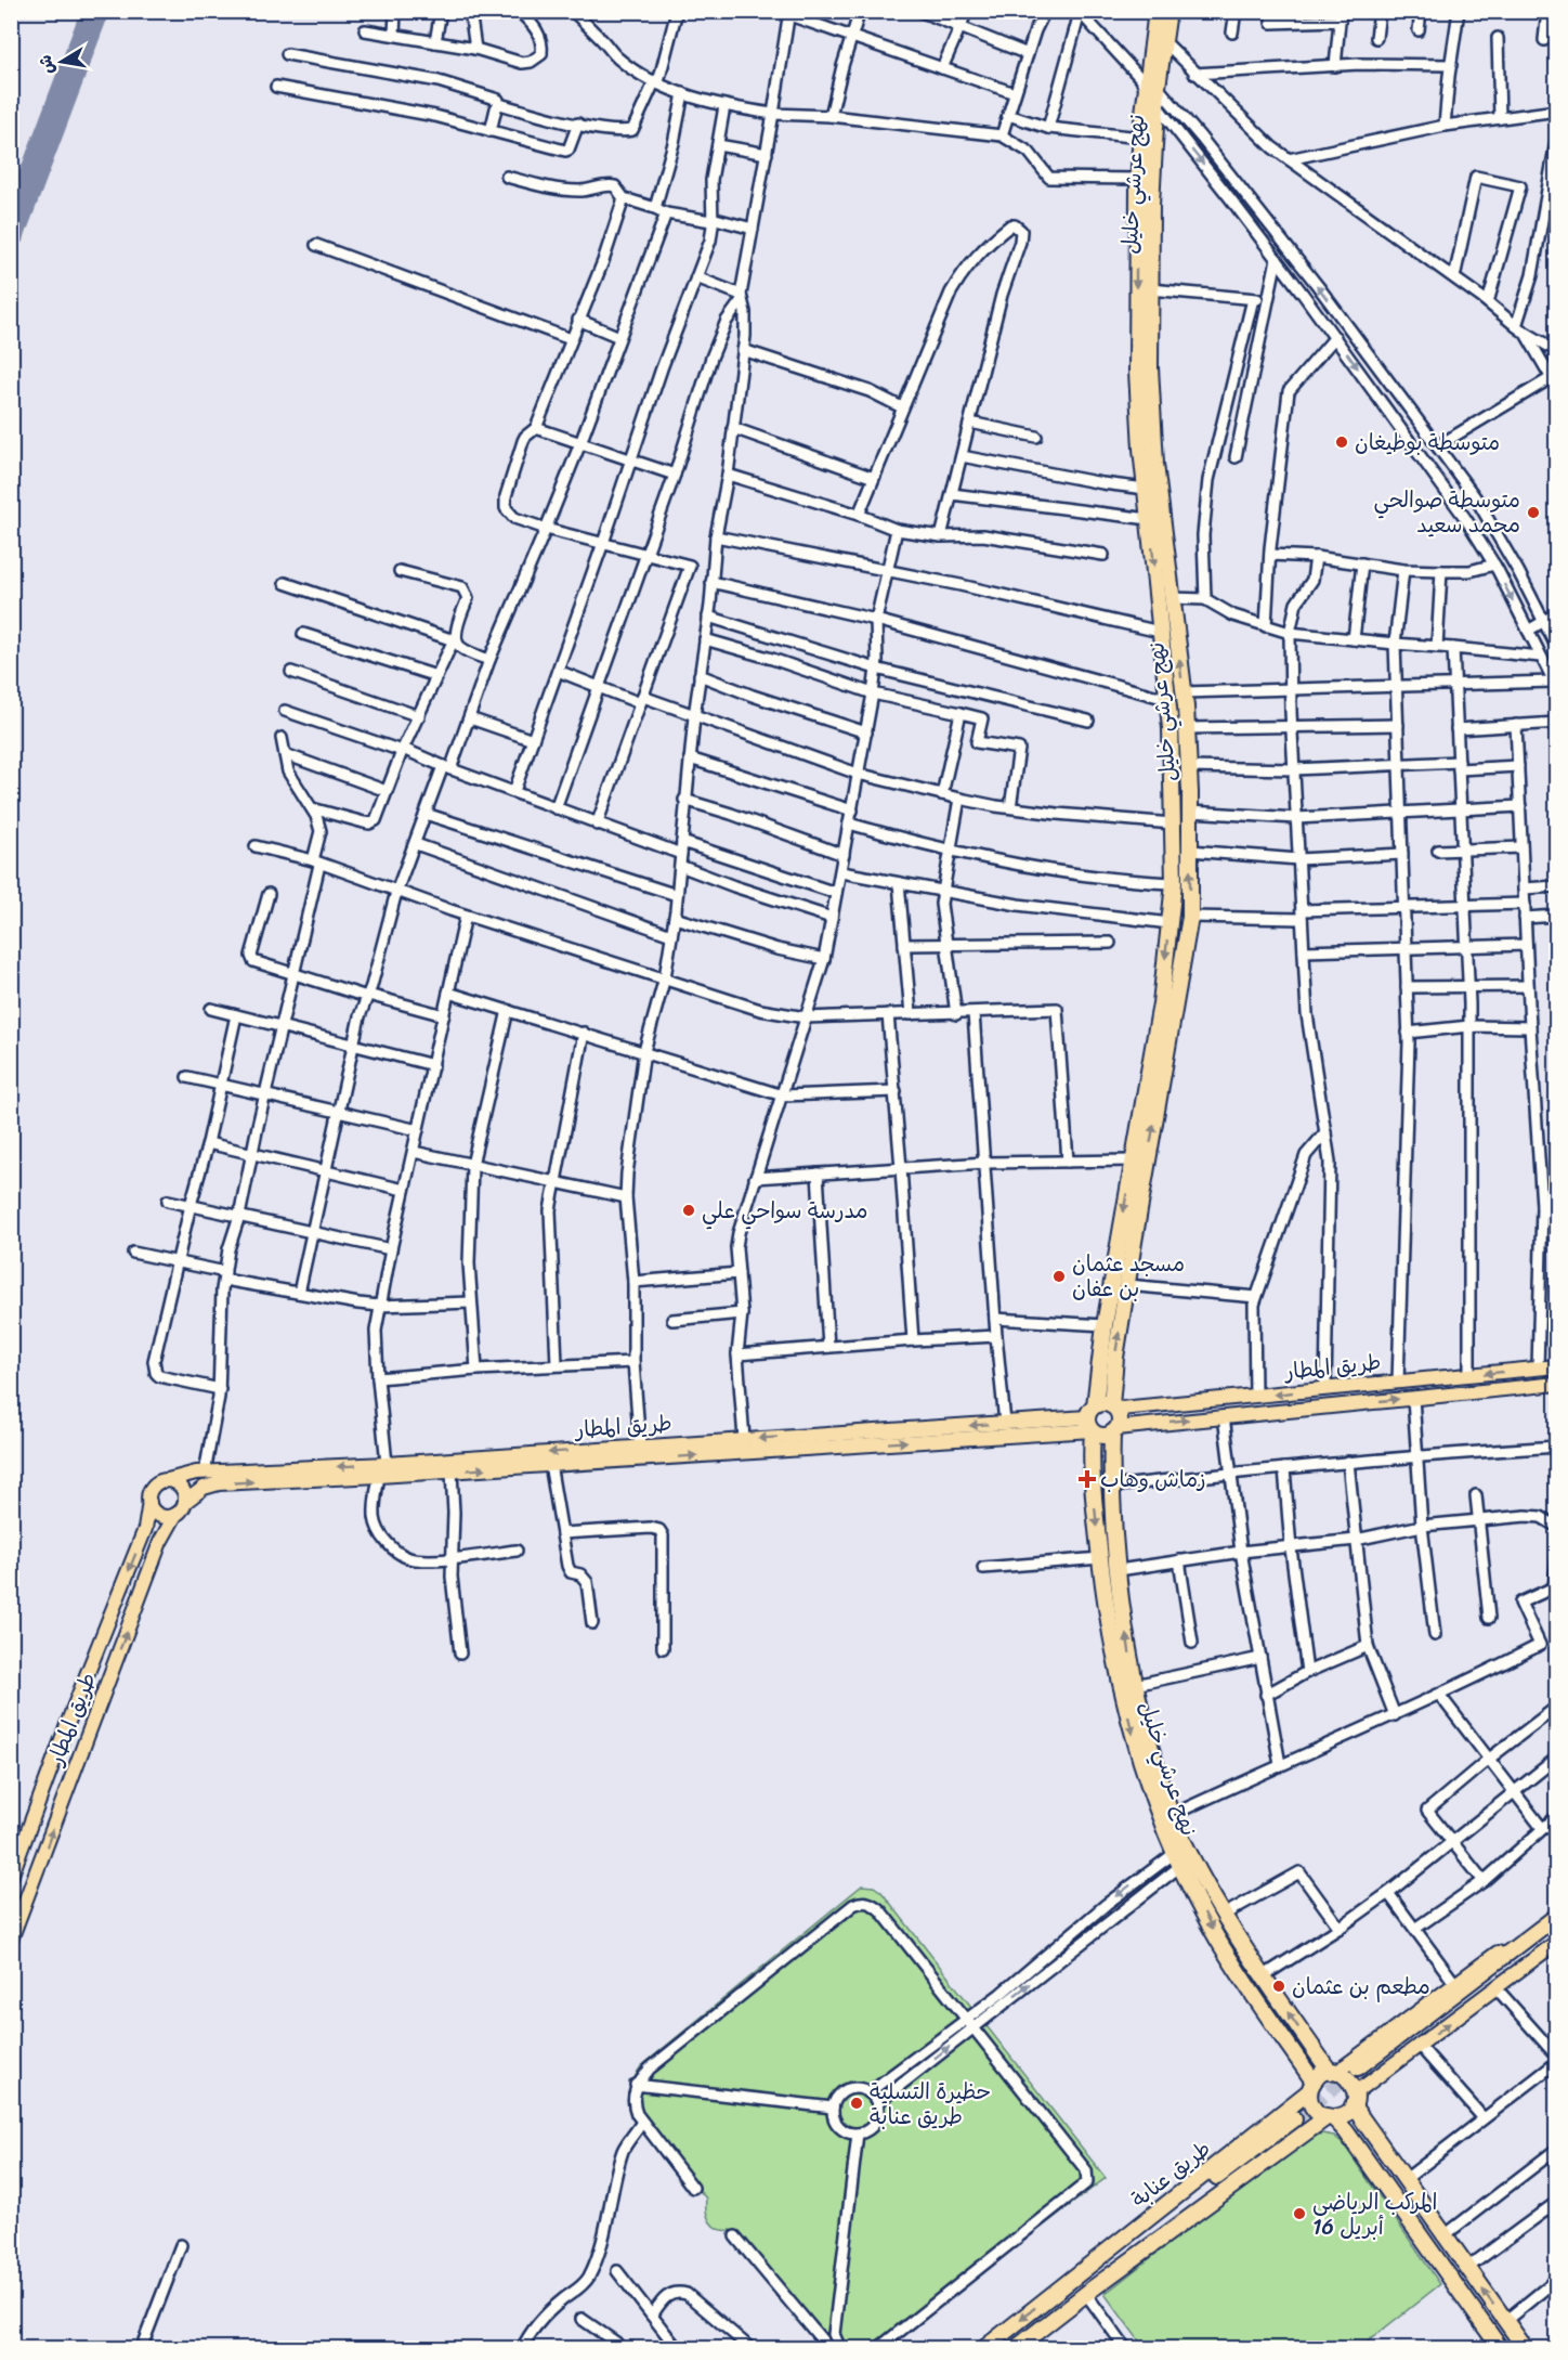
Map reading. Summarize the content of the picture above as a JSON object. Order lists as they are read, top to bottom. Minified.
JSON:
{"streets":{"highway":["نهج عرشي خليل","طريق عنابة"],"main road":["طريق المطار"]},"crossings":[["نهج عرشي خليل","طريق المطار"],["نهج عرشي خليل","طريق عنابة"]],"places":{"other":["متوسطة بوطيغان","متوسطة صوالحي محمد سعيد","مدرسة سواحي علي","مسجد عثمان بن عفان","مطعم بن عثمان","حظيرة التسلية طريق عنابة","المركب الرياضي 16 أبريل"],"health":["زماش وهاب"]},"north":"left"}
